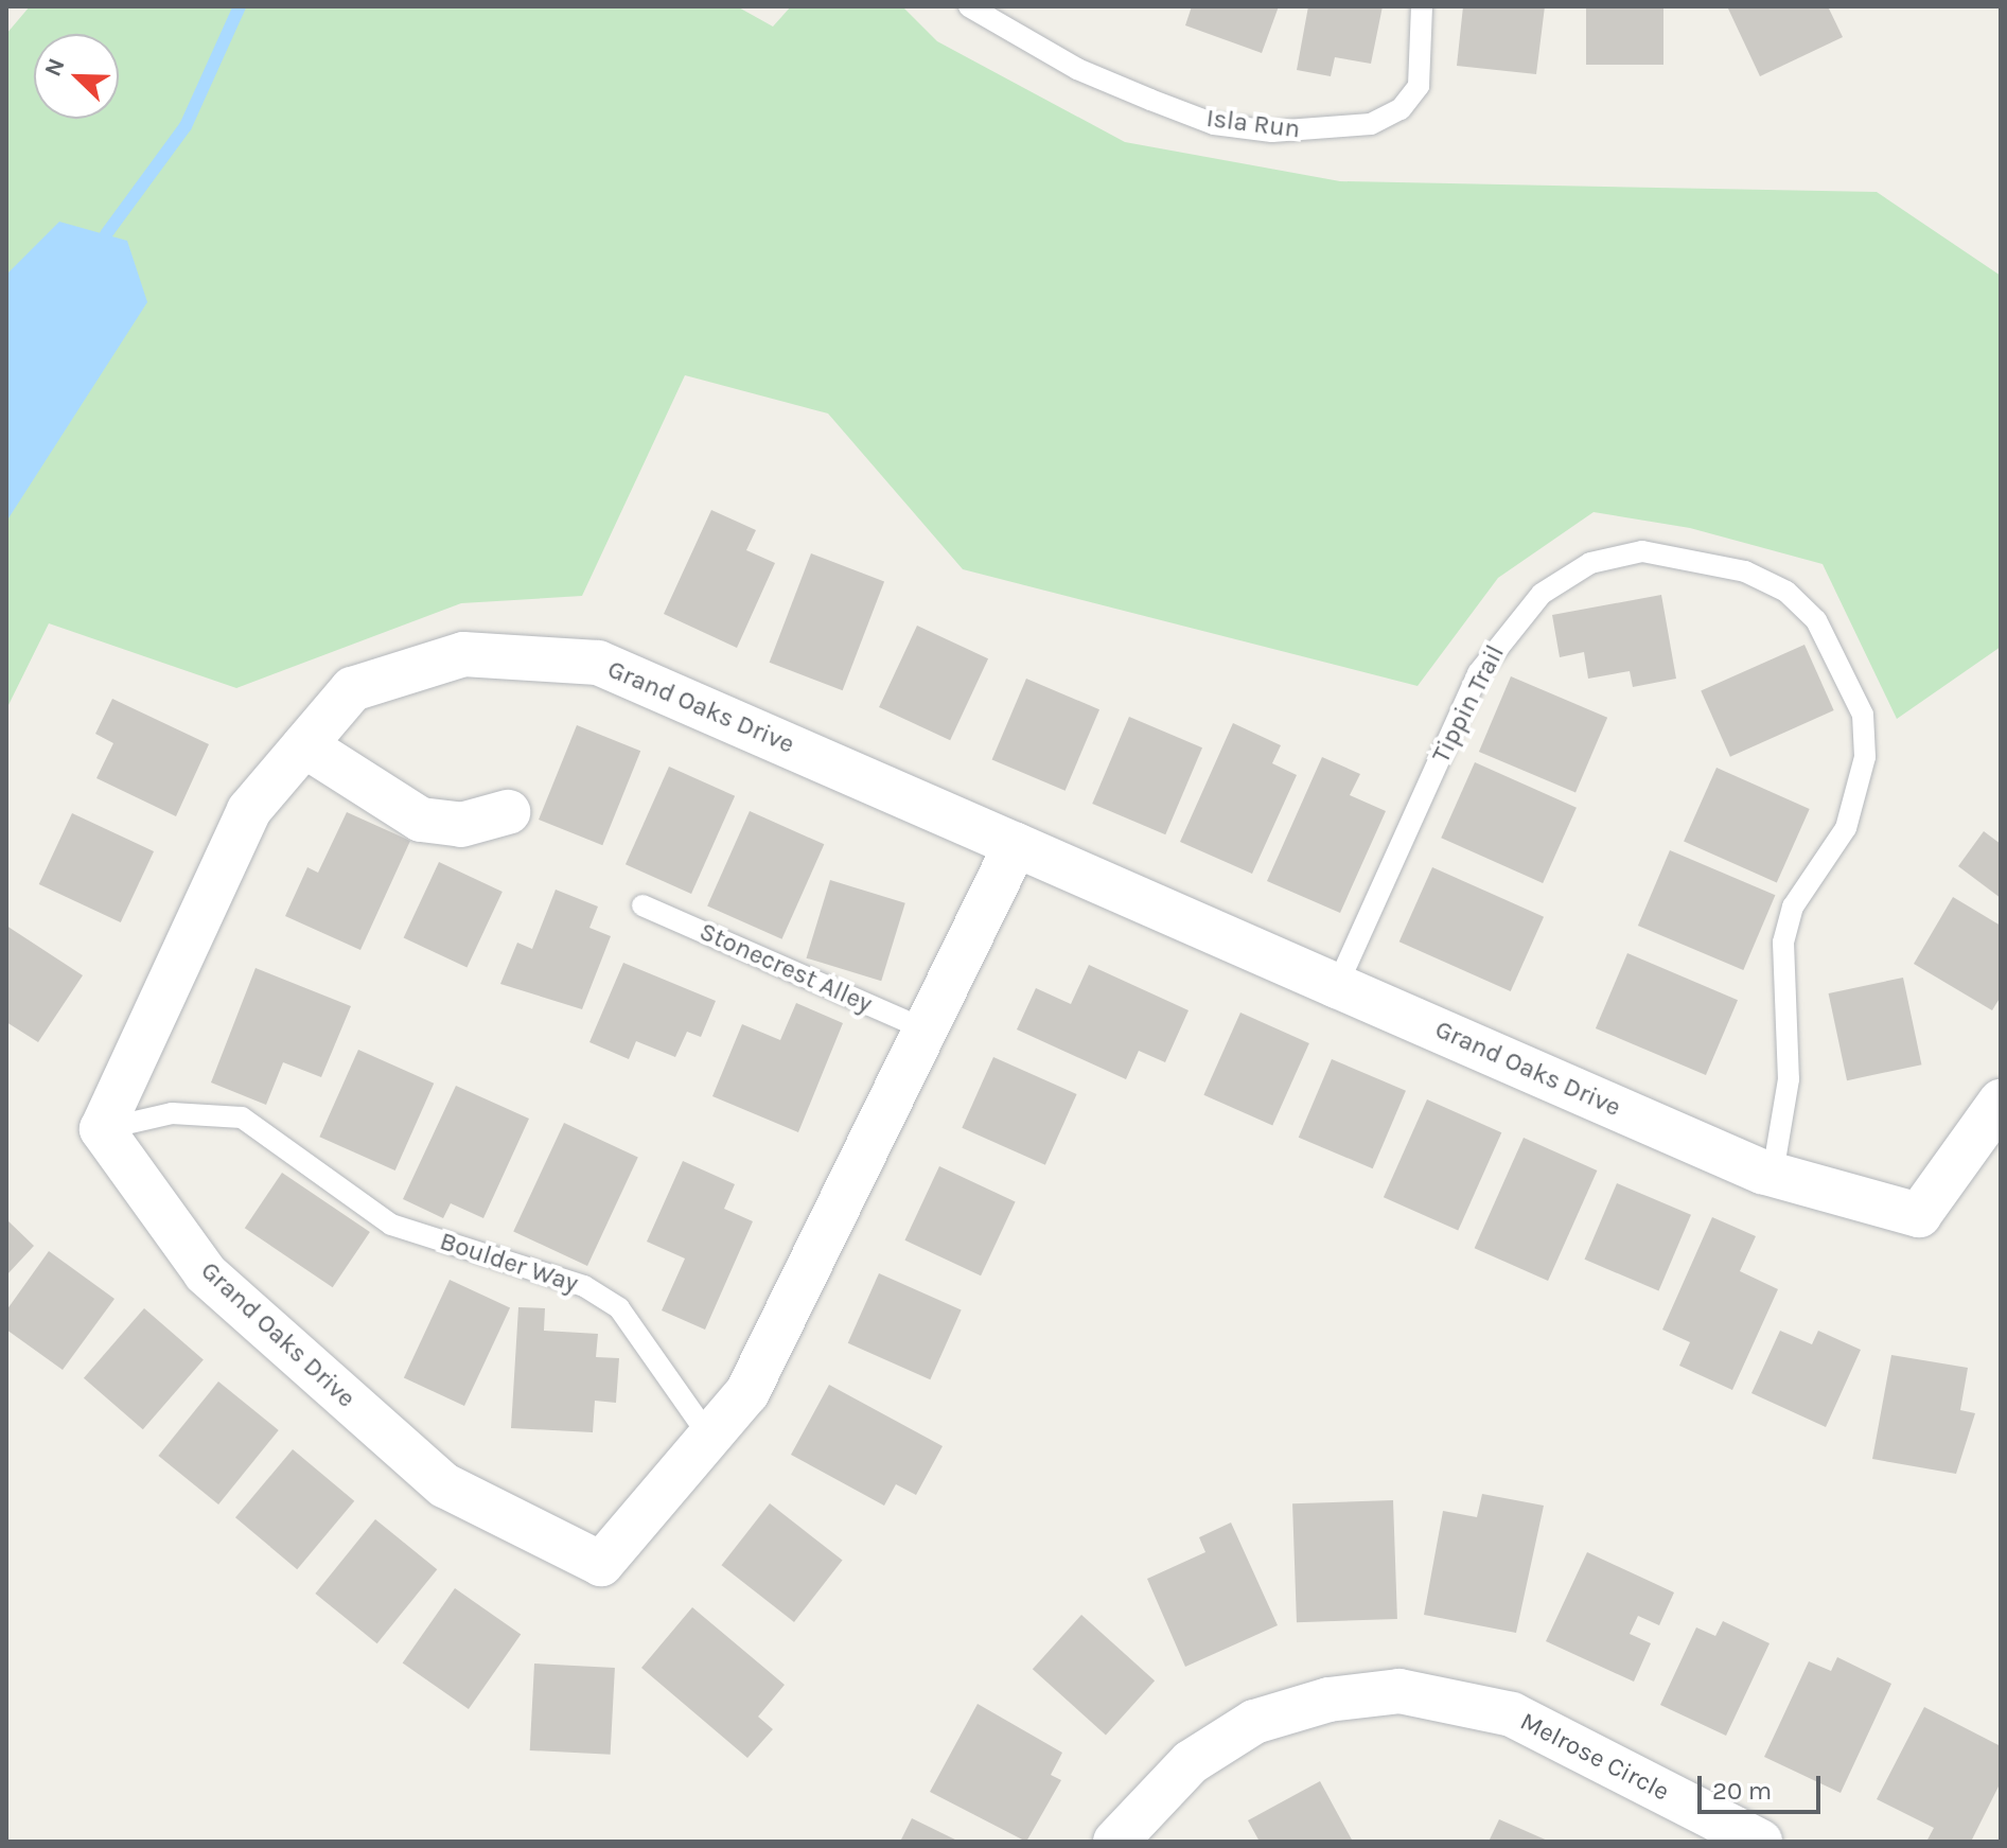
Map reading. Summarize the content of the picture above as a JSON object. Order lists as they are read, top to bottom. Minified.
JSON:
{"streets":{"street":["Grand Oaks Drive","Melrose Circle"],"lane":["Isla Run","Tippin Trail","Stonecrest Alley","Boulder Way"]},"crossings":[["Tippin Trail","Grand Oaks Drive"],["Grand Oaks Drive","Stonecrest Alley"],["Grand Oaks Drive","Boulder Way"]],"scale_bar":"20 m","north":"top left"}
